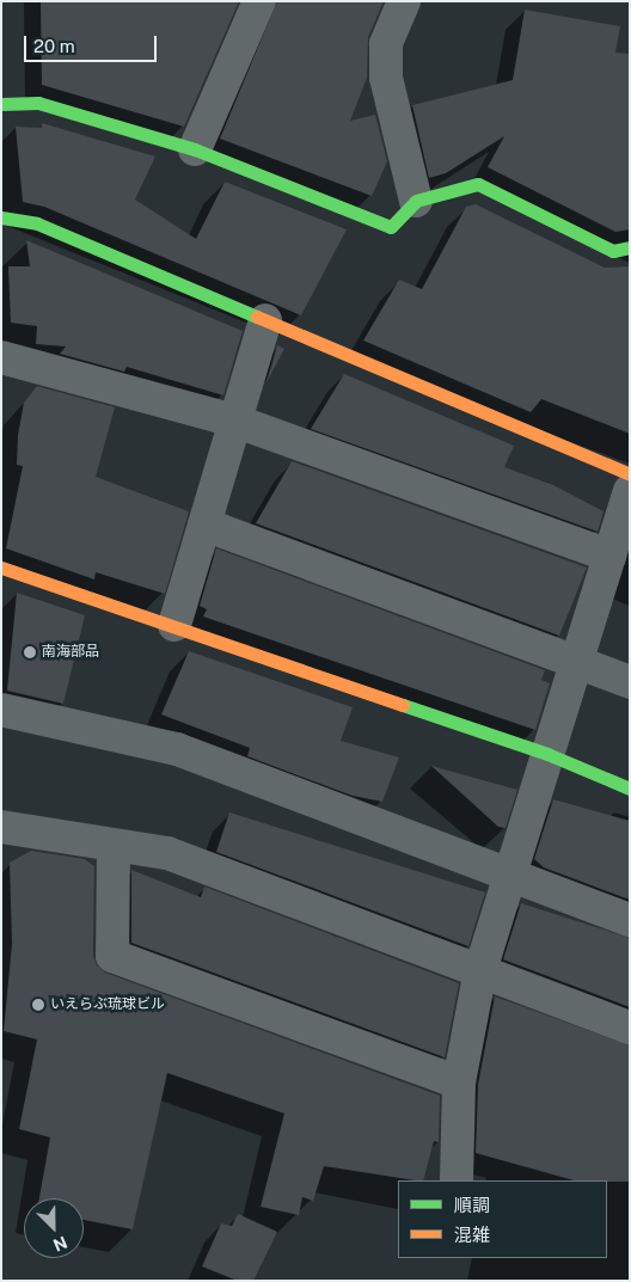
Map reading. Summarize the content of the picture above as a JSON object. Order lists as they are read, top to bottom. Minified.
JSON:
{"places":["南海部品","いえらぶ琉球ビル"],"legend":["順調","混雑"],"scale_bar":"20 m","north":"bottom right"}
